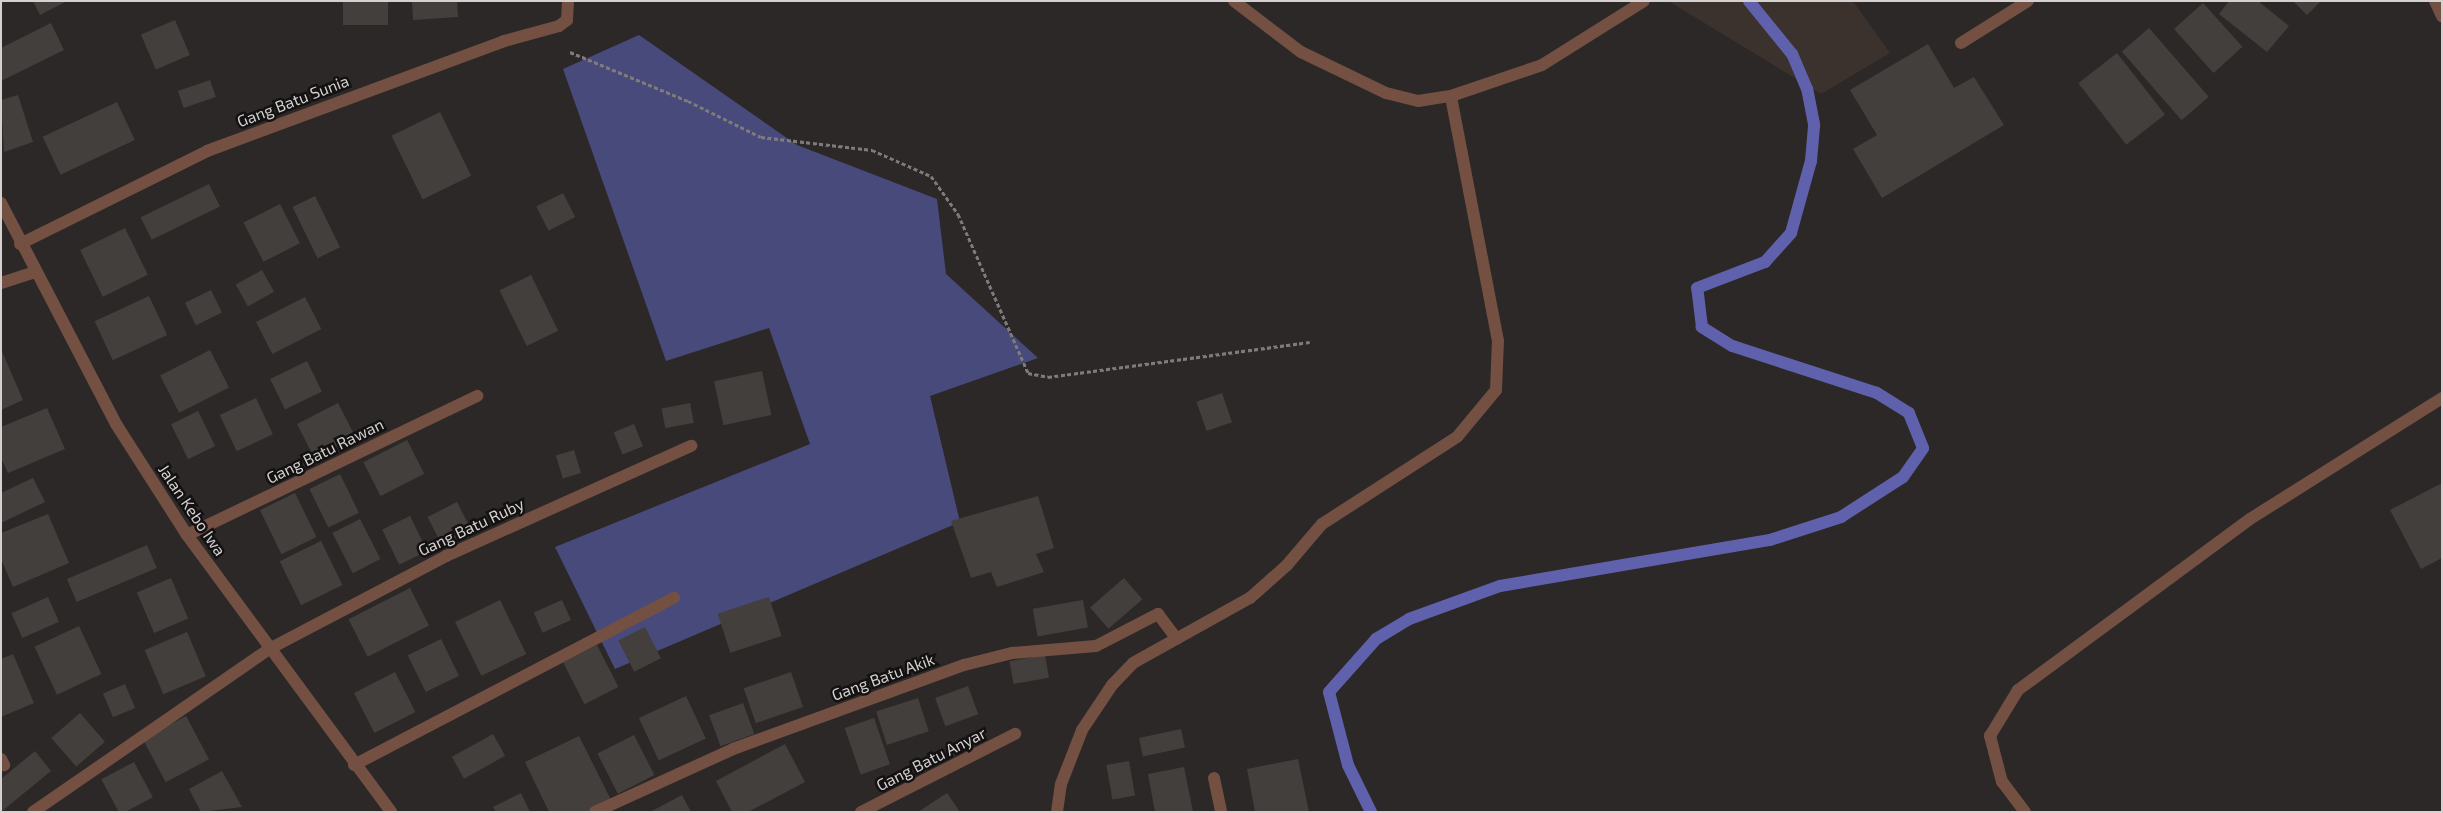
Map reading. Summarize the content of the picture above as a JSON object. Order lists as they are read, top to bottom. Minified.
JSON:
{"streets":{"street":["Gang Batu Sunia","Gang Batu Rawan","Jalan Kebo Iwa","Gang Batu Ruby","Gang Batu Akik","Gang Batu Anyar"]},"crossings":[["Gang Batu Sunia","Jalan Kebo Iwa"],["Gang Batu Rawan","Jalan Kebo Iwa"],["Jalan Kebo Iwa","Gang Batu Ruby"]]}
